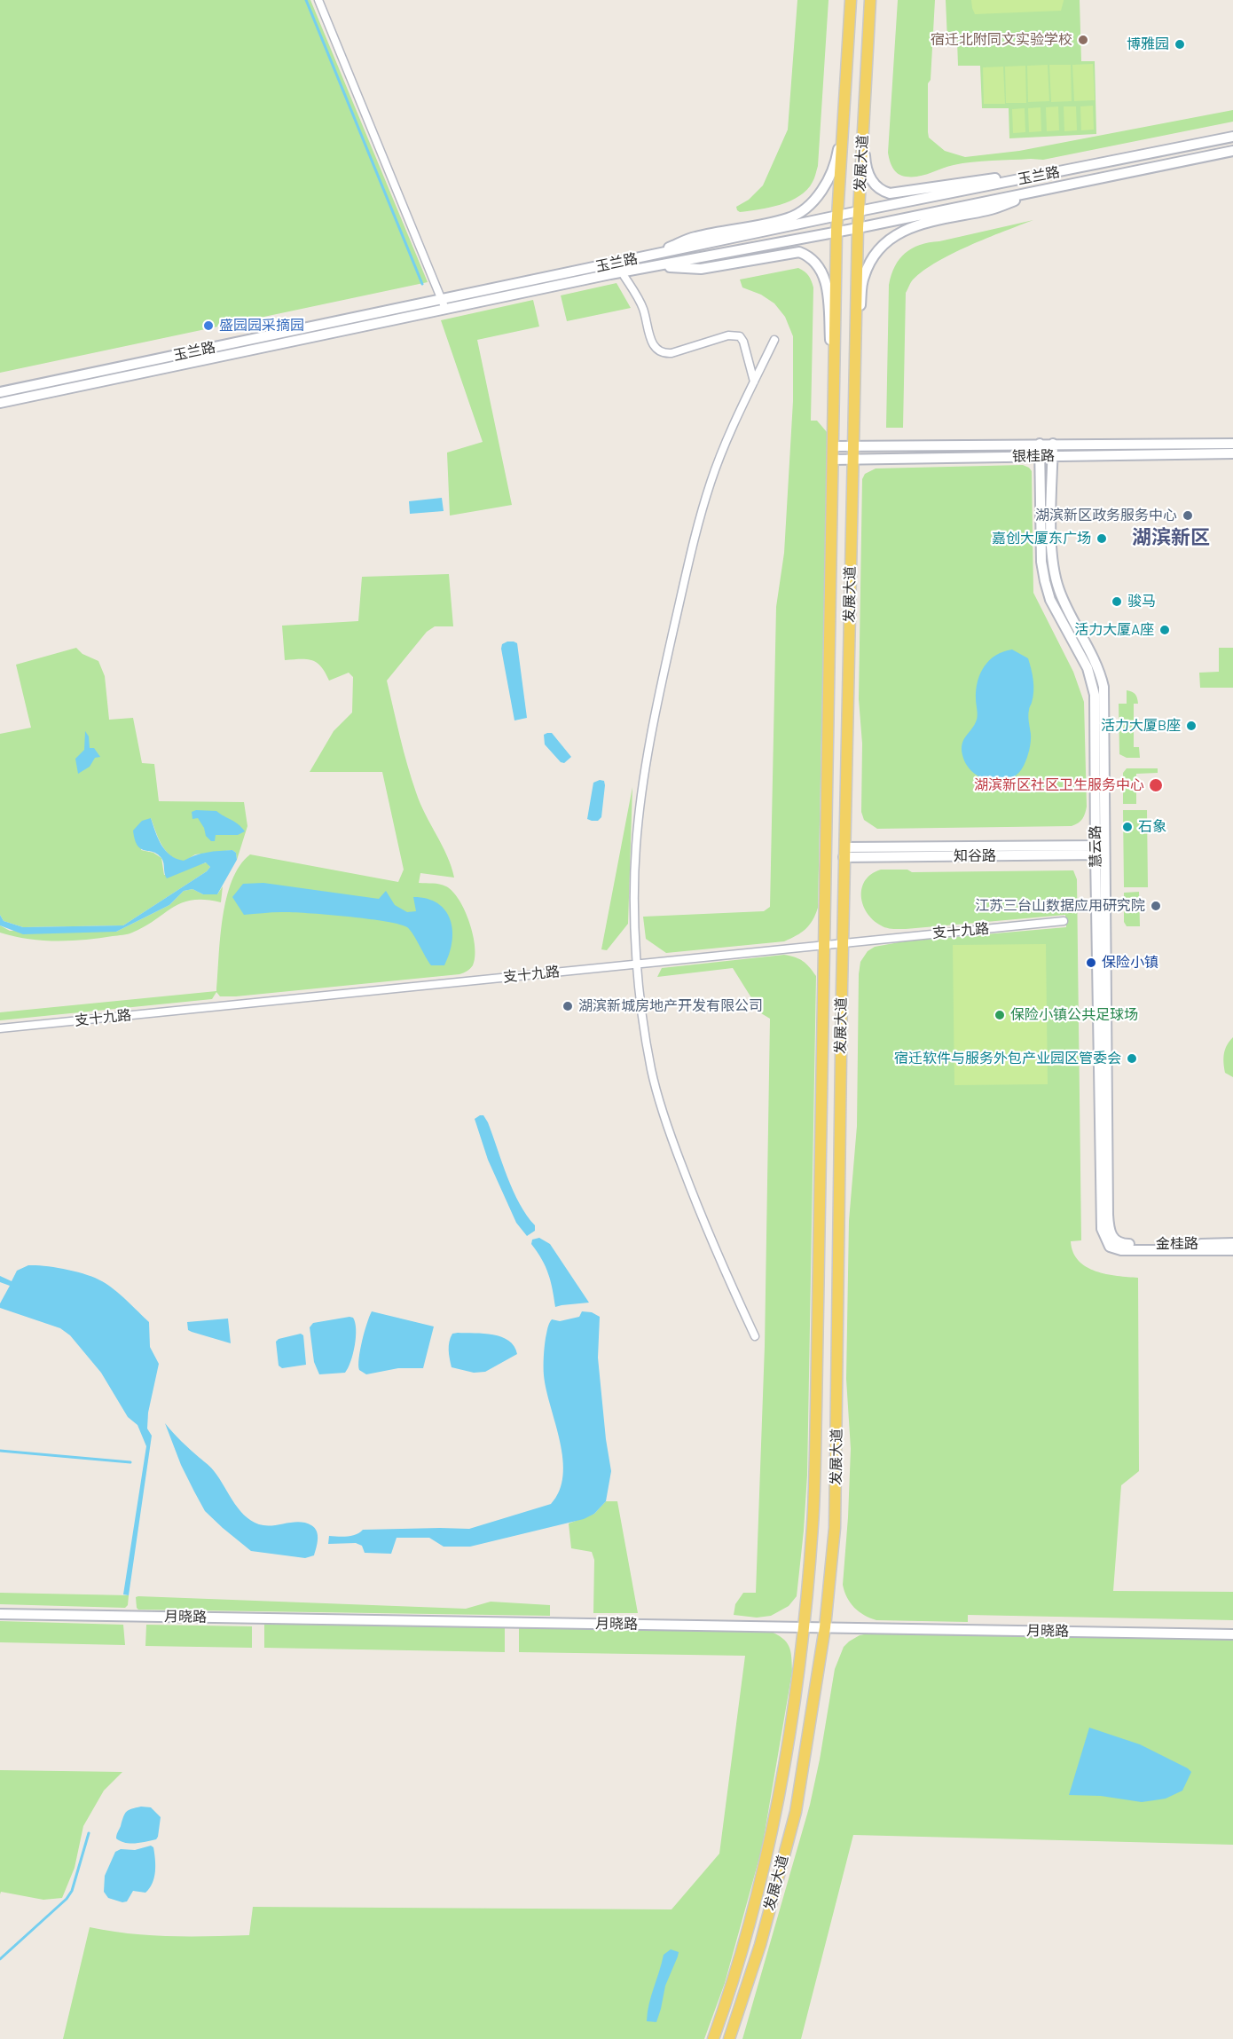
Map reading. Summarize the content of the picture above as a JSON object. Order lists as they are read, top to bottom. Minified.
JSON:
{"streets":{"main road":["发展大道"],"street":["玉兰路","银桂路","慧云路","知谷路","支十九路","金桂路","月晓路"]},"crossings":[["发展大道","玉兰路"],["发展大道","银桂路"],["发展大道","知谷路"],["发展大道","支十九路"],["发展大道","月晓路"],["银桂路","慧云路"],["慧云路","知谷路"],["慧云路","金桂路"]],"districts":["湖滨新区"],"places":["宿迁北附同文实验学校","博雅园","盛园园采摘园","湖滨新区政务服务中心","嘉创大厦东广场","骏马","活力大厦A座","活力大厦B座","湖滨新区社区卫生服务中心","石象","江苏三台山数据应用研究院","保险小镇","湖滨新城房地产开发有限公司","保险小镇公共足球场","宿迁软件与服务外包产业园区管委会"]}
